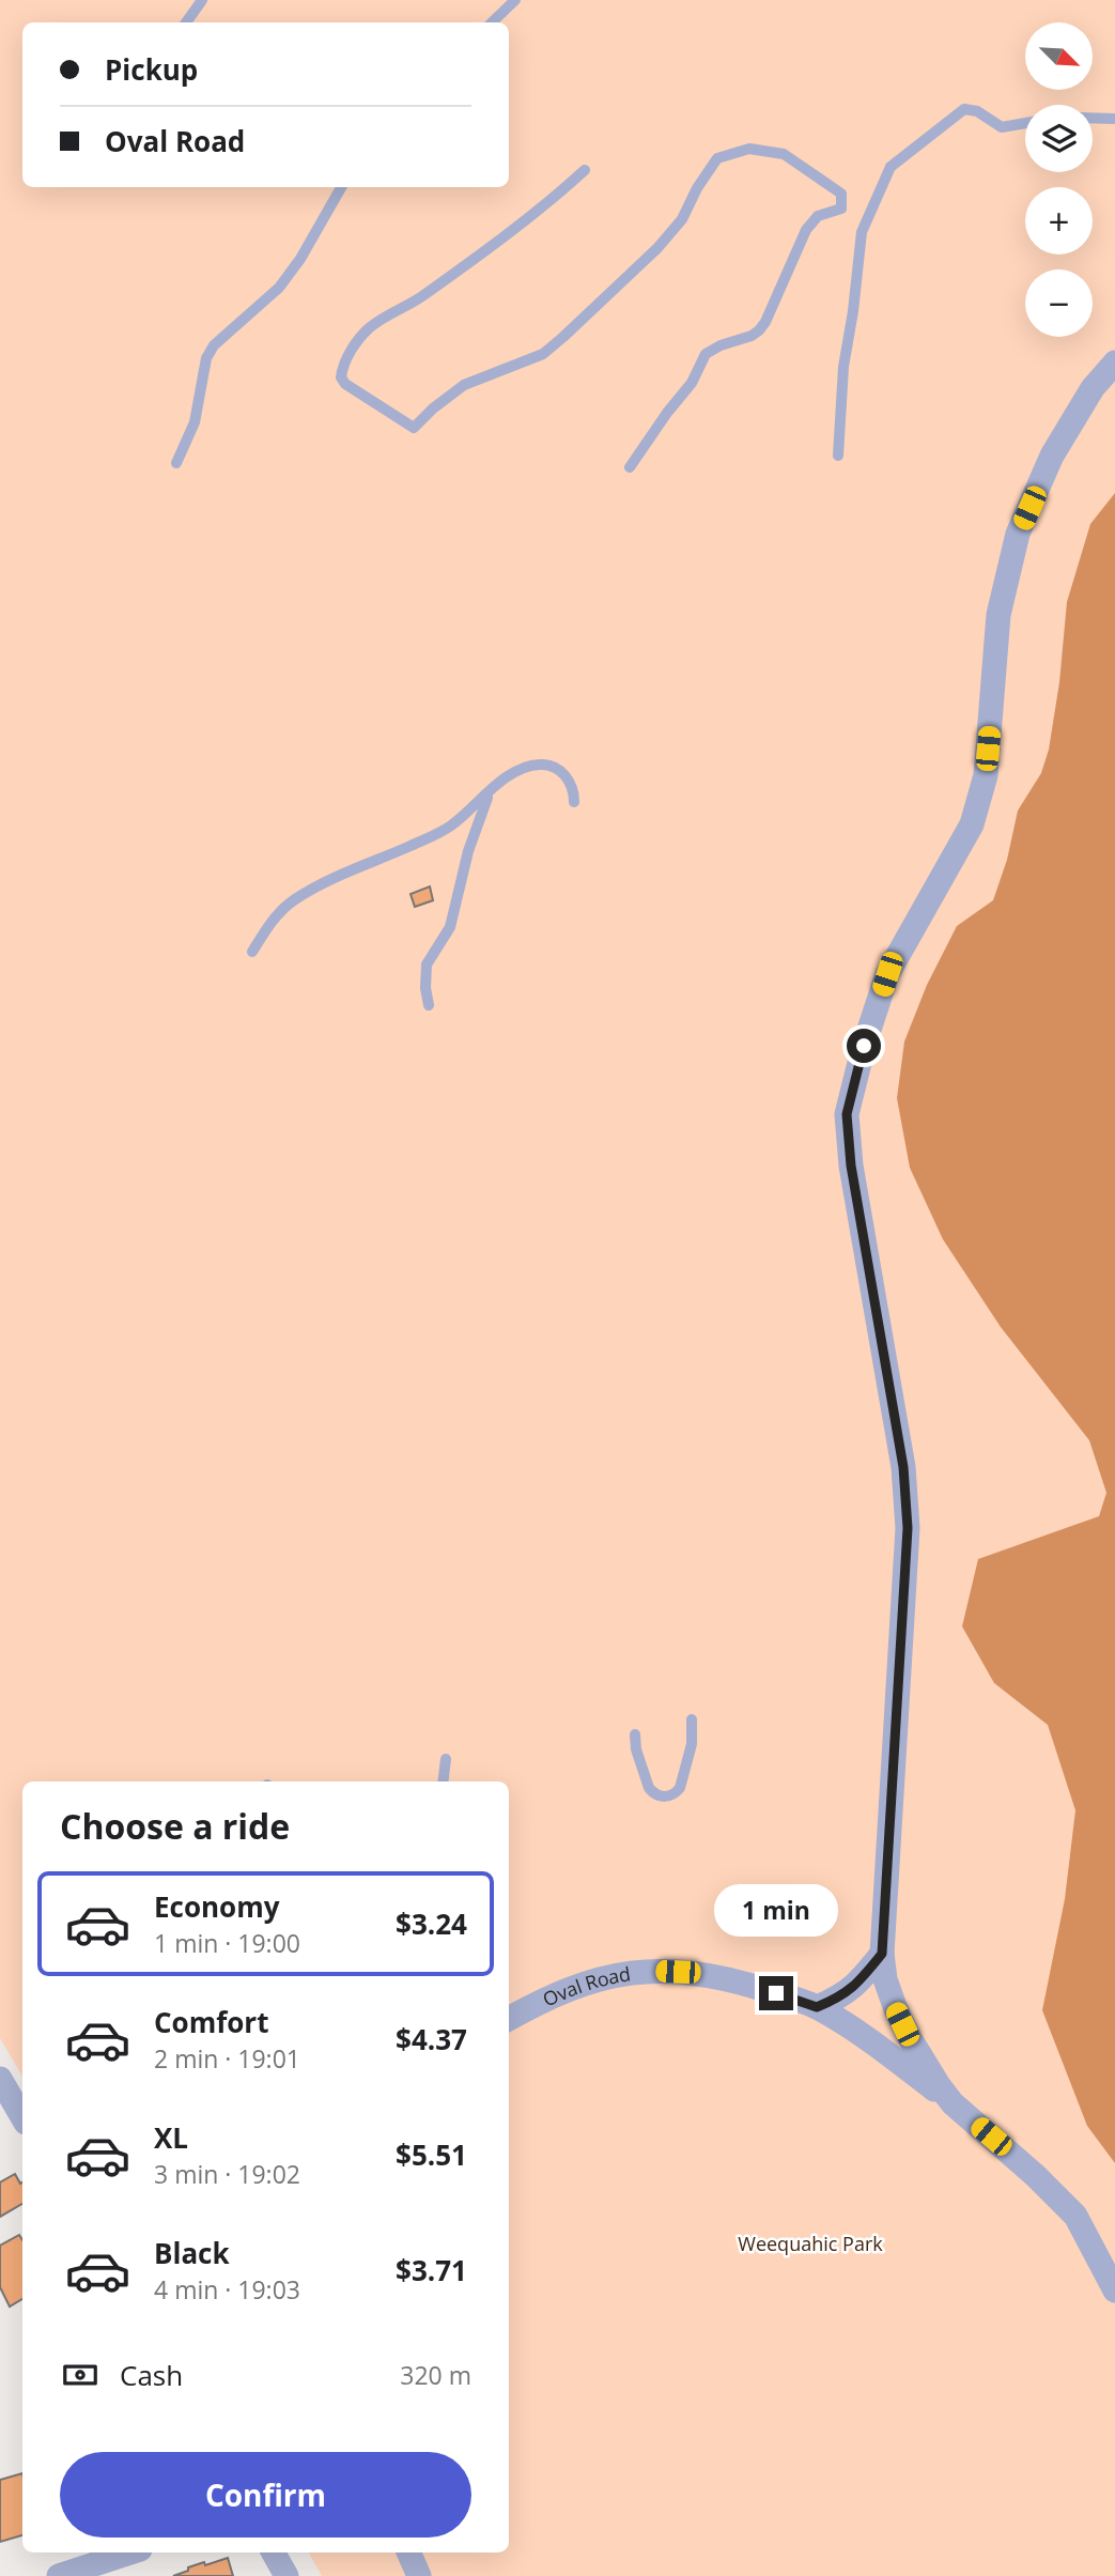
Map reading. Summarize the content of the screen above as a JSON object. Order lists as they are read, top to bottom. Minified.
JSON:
{"streets":{"street":["Oval Road"]},"parks":["Weequahic Park"],"north":"bottom right","page":{"map_buttons":["+","−"],"banner":["Pickup","Oval Road"],"heading":"Choose a ride","list":[{"name":"Economy","note":"1 min · 19:00","value":"$3.24"},{"name":"Comfort","note":"2 min · 19:01","value":"$4.37"},{"name":"XL","note":"3 min · 19:02","value":"$5.51"},{"name":"Black","note":"4 min · 19:03","value":"$3.71"}],"bubble":"1 min","pay":["Cash","320 m"],"buttons":"Confirm"}}
